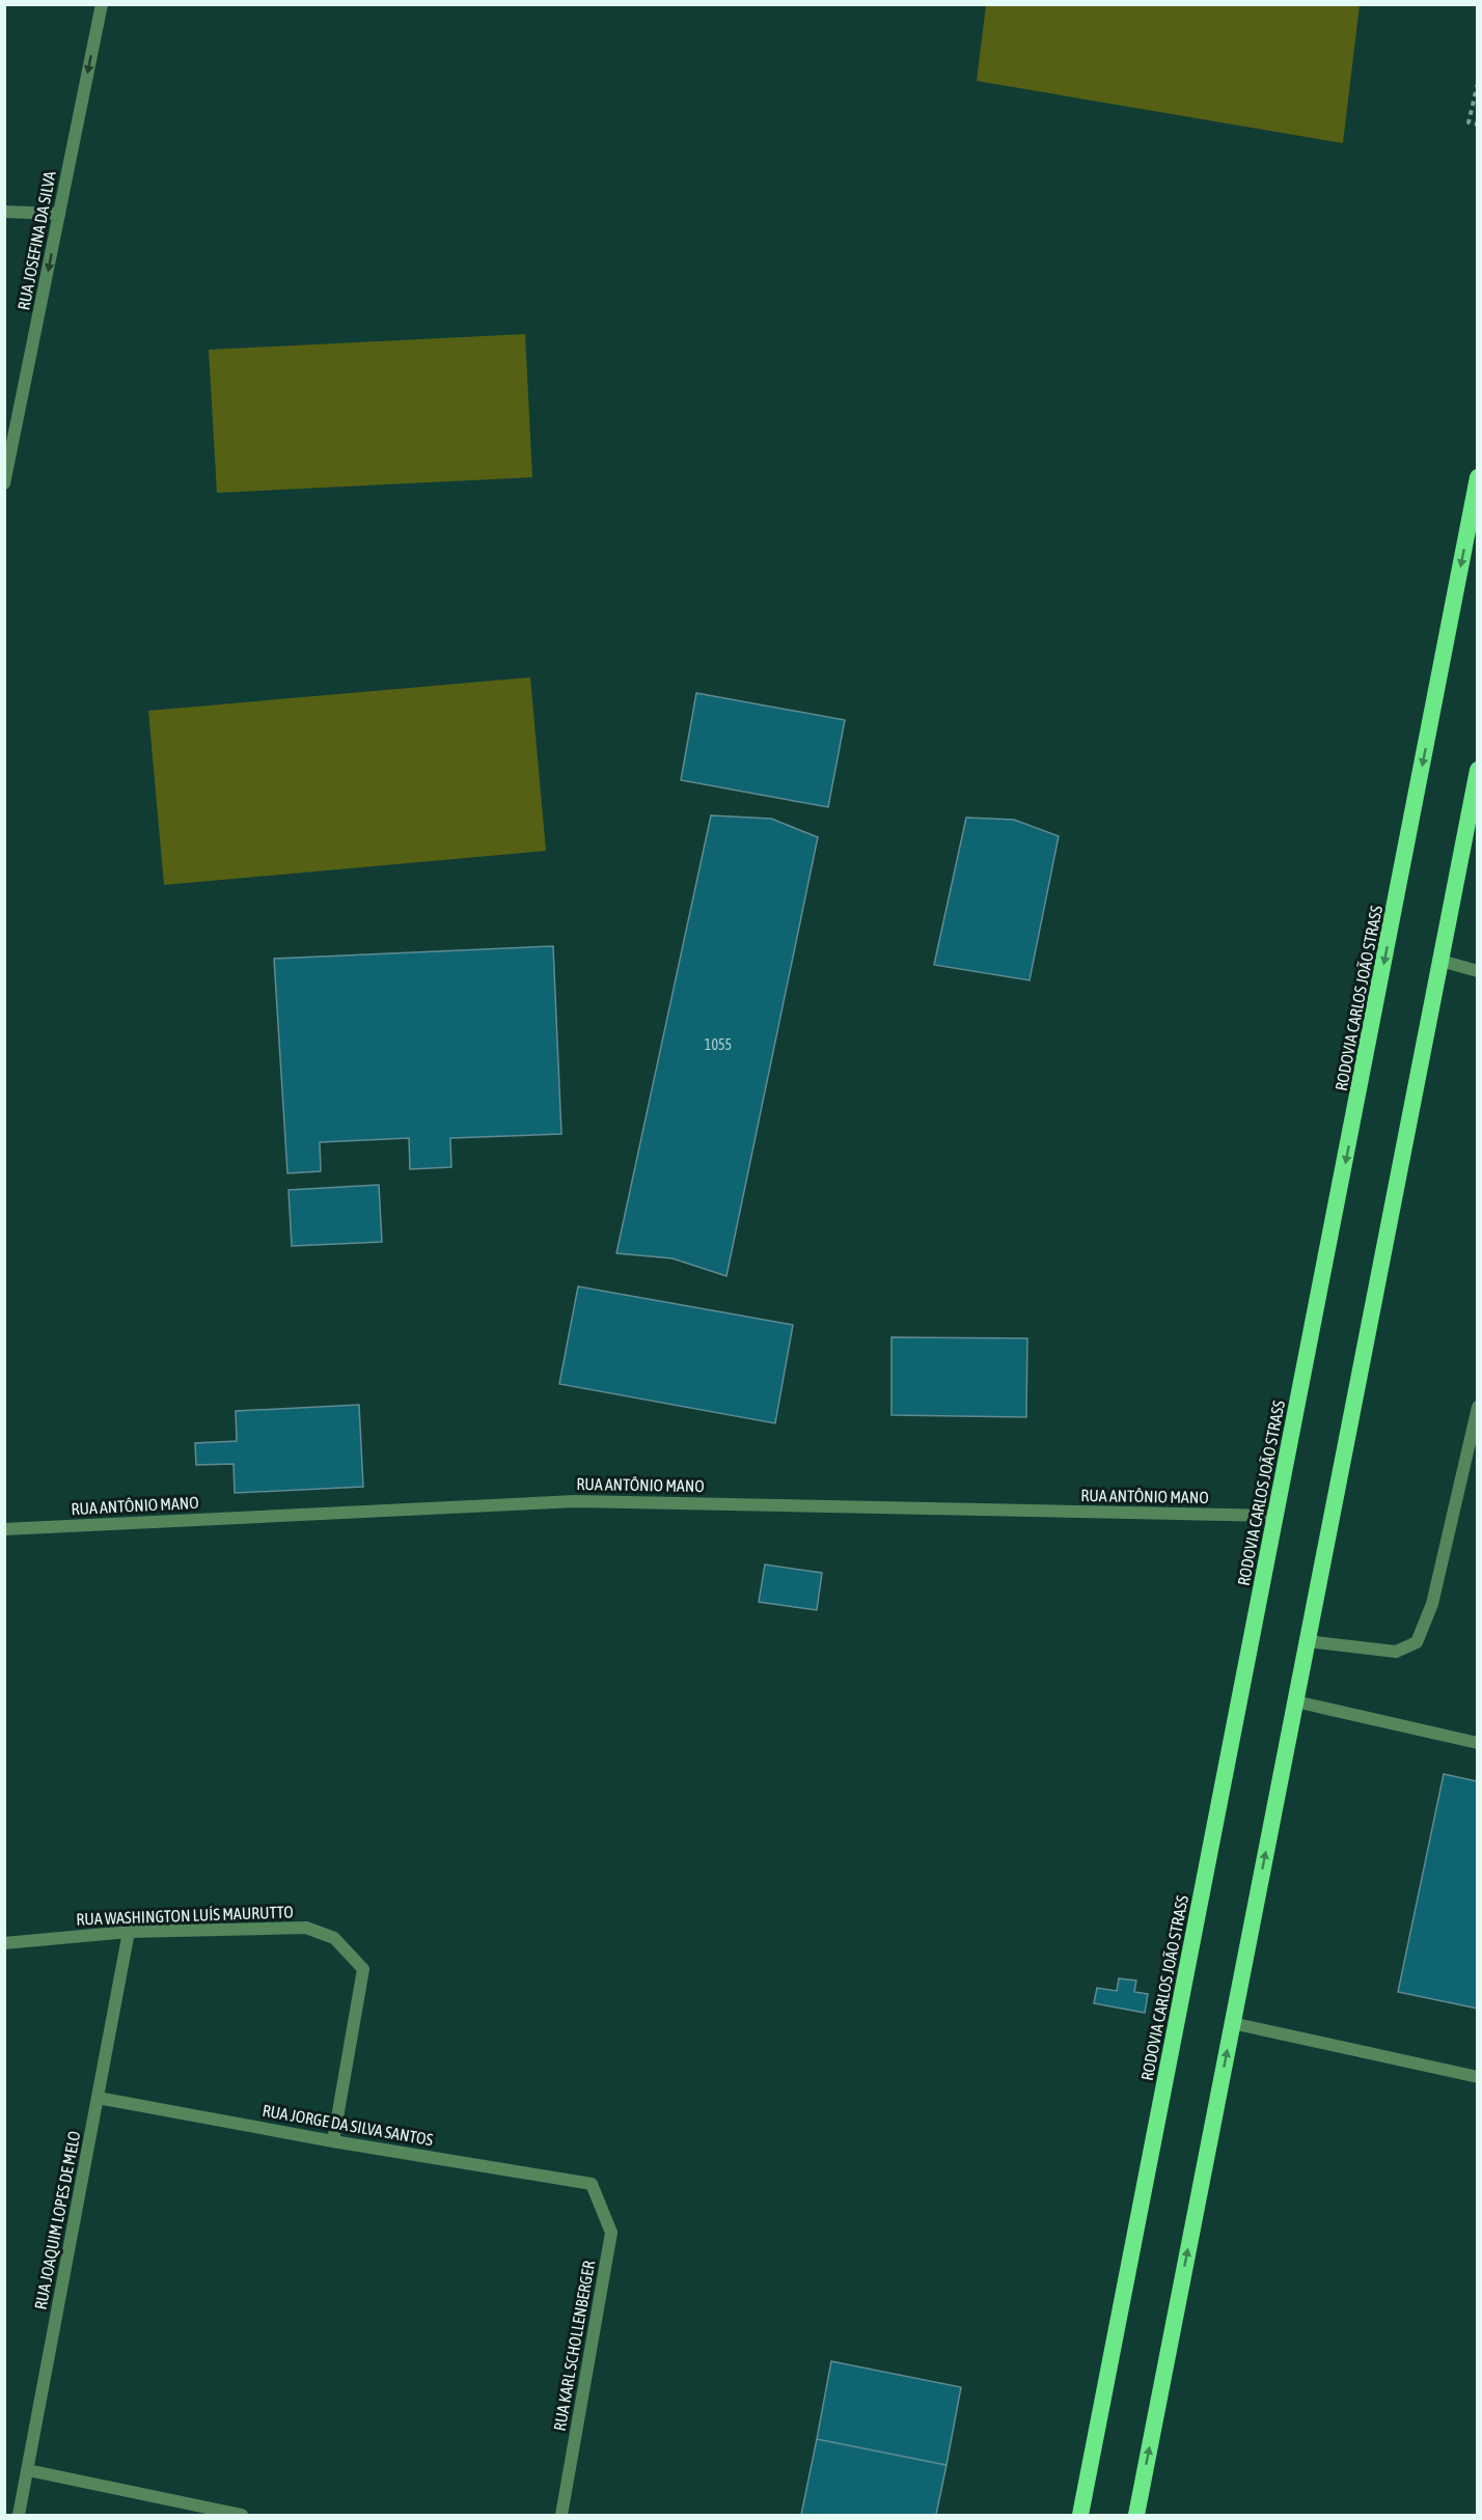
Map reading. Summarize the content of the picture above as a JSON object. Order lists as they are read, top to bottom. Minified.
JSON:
{"streets":{"highway":["RODOVIA CARLOS JOÃO STRASS"],"street":["RUA JOSEFINA DA SILVA","RUA ANTÔNIO MANO","RUA WASHINGTON LUÍS MAURUTTO","RUA JORGE DA SILVA SANTOS","RUA JOAQUIM LOPES DE MELO","RUA KARL SCHOLLENBERGER"]},"crossings":[["RODOVIA CARLOS JOÃO STRASS","RUA ANTÔNIO MANO"],["RUA WASHINGTON LUÍS MAURUTTO","RUA JORGE DA SILVA SANTOS"],["RUA WASHINGTON LUÍS MAURUTTO","RUA JOAQUIM LOPES DE MELO"],["RUA JORGE DA SILVA SANTOS","RUA JOAQUIM LOPES DE MELO"],["RUA JORGE DA SILVA SANTOS","RUA KARL SCHOLLENBERGER"]],"one_way":["RUA JOSEFINA DA SILVA"],"house_numbers":["1055"]}
